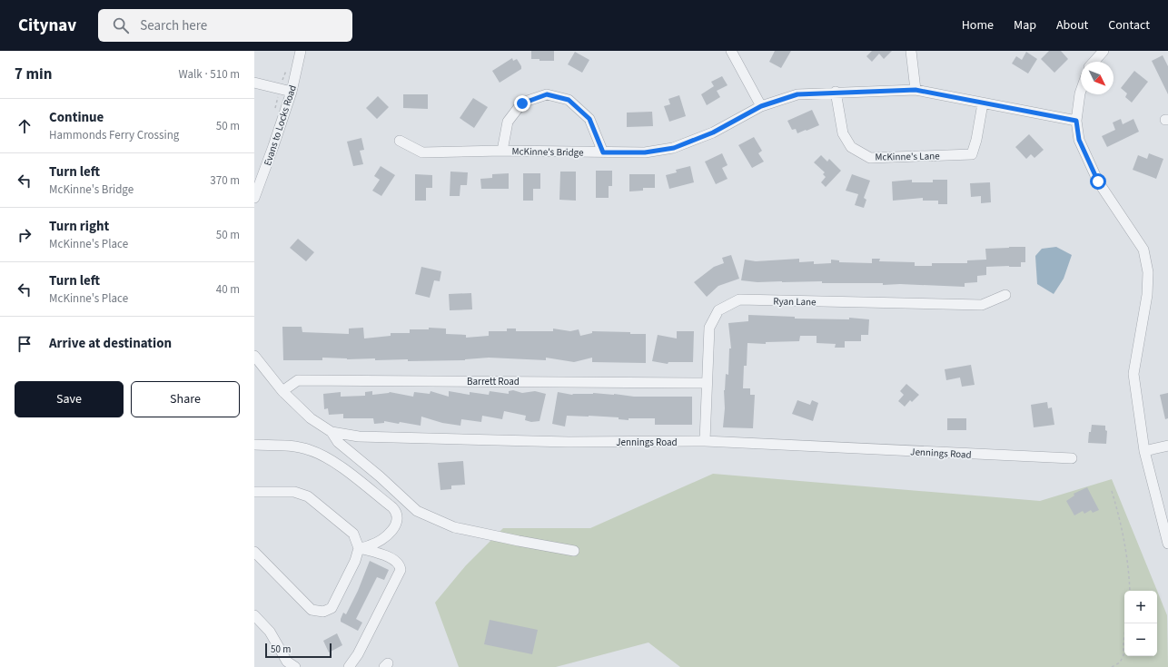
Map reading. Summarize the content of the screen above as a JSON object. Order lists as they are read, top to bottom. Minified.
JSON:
{"streets":{"street":["Evans to Locks Road","McKinne's Bridge","McKinne's Lane","Ryan Lane","Barrett Road","Jennings Road"]},"crossings":[["McKinne's Bridge","McKinne's Lane"],["Ryan Lane","Barrett Road"],["Ryan Lane","Jennings Road"],["Barrett Road","Jennings Road"]],"scale_bar":"50 m","north":"bottom right","page":{"header":"Citynav","search":"Search here","nav":["Home","Map","About","Contact"],"heading":["7 min","Walk · 510 m"],"list":[["Continue","Hammonds Ferry Crossing","50 m"],["Turn left","McKinne's Bridge","370 m"],["Turn right","McKinne's Place","50 m"],["Turn left","McKinne's Place","40 m"],"Arrive at destination"],"buttons":["Save","Share"],"map_buttons":["+","−"],"scale":"50 m"}}
